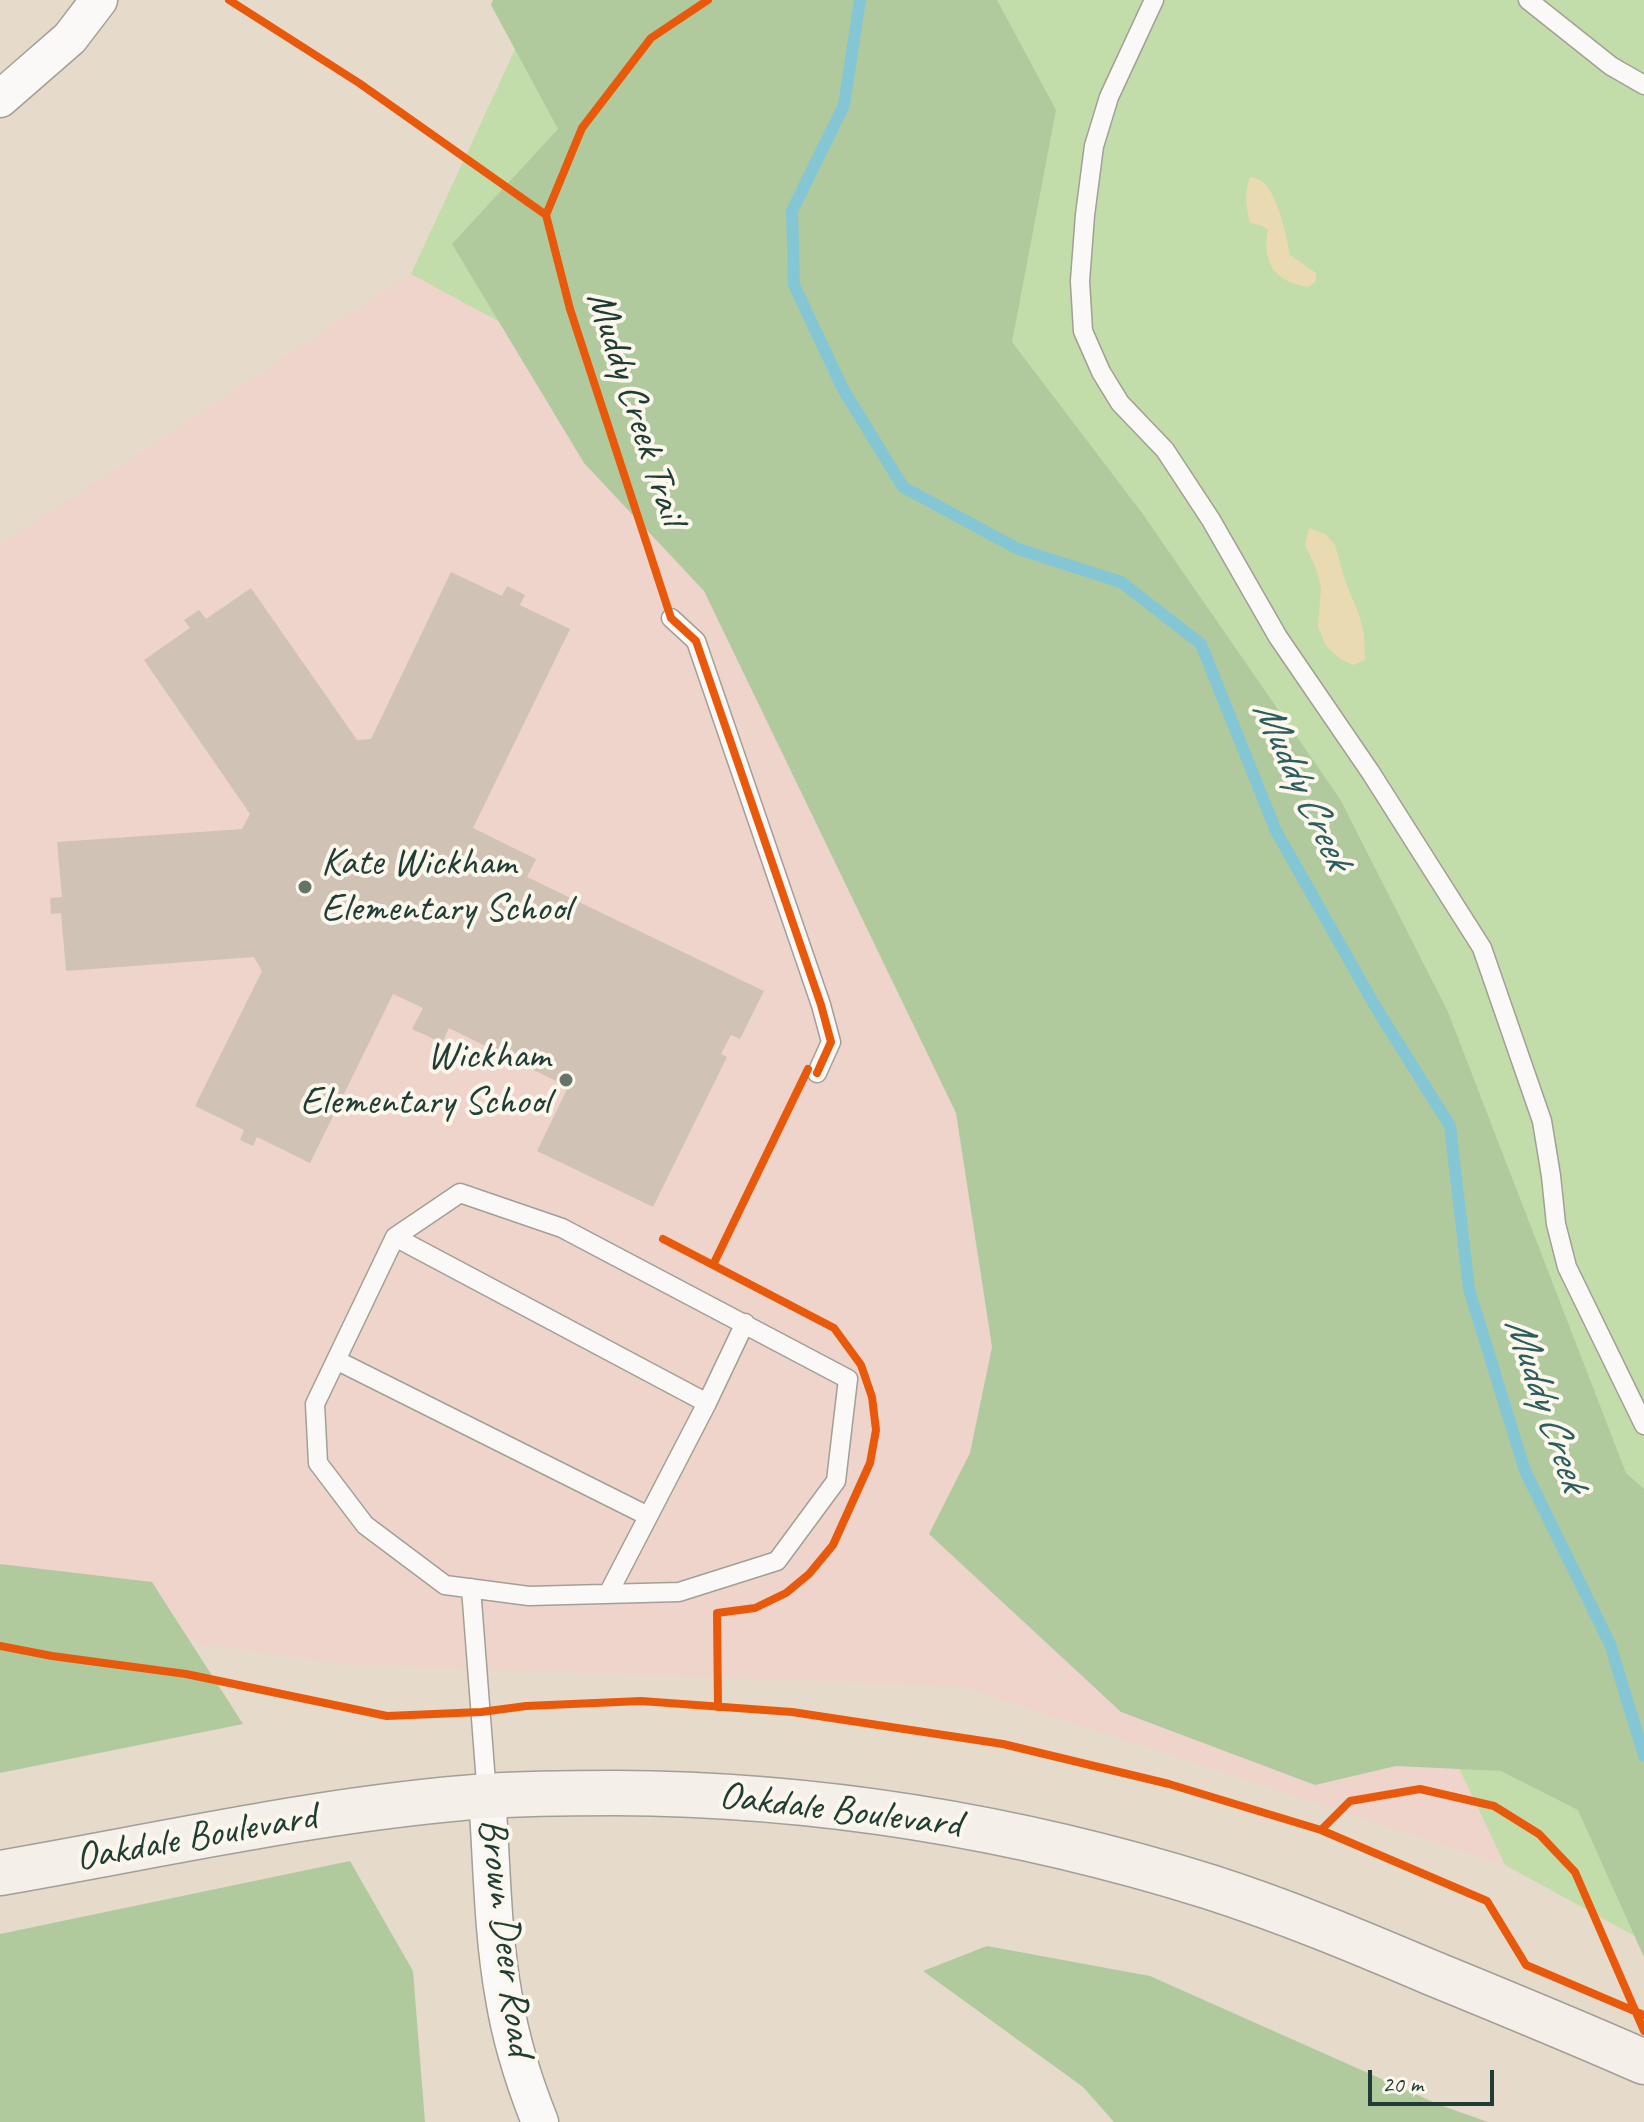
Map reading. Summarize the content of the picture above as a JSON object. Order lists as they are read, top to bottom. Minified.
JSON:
{"streets":{"main road":["Oakdale Boulevard"],"street":["Brown Deer Road"],"cycle path":["Muddy Creek Trail"]},"crossings":[["Oakdale Boulevard","Brown Deer Road"]],"water":["Muddy Creek"],"places":["Kate Wickham Elementary School","Wickham Elementary School"],"scale_bar":"20 m"}
